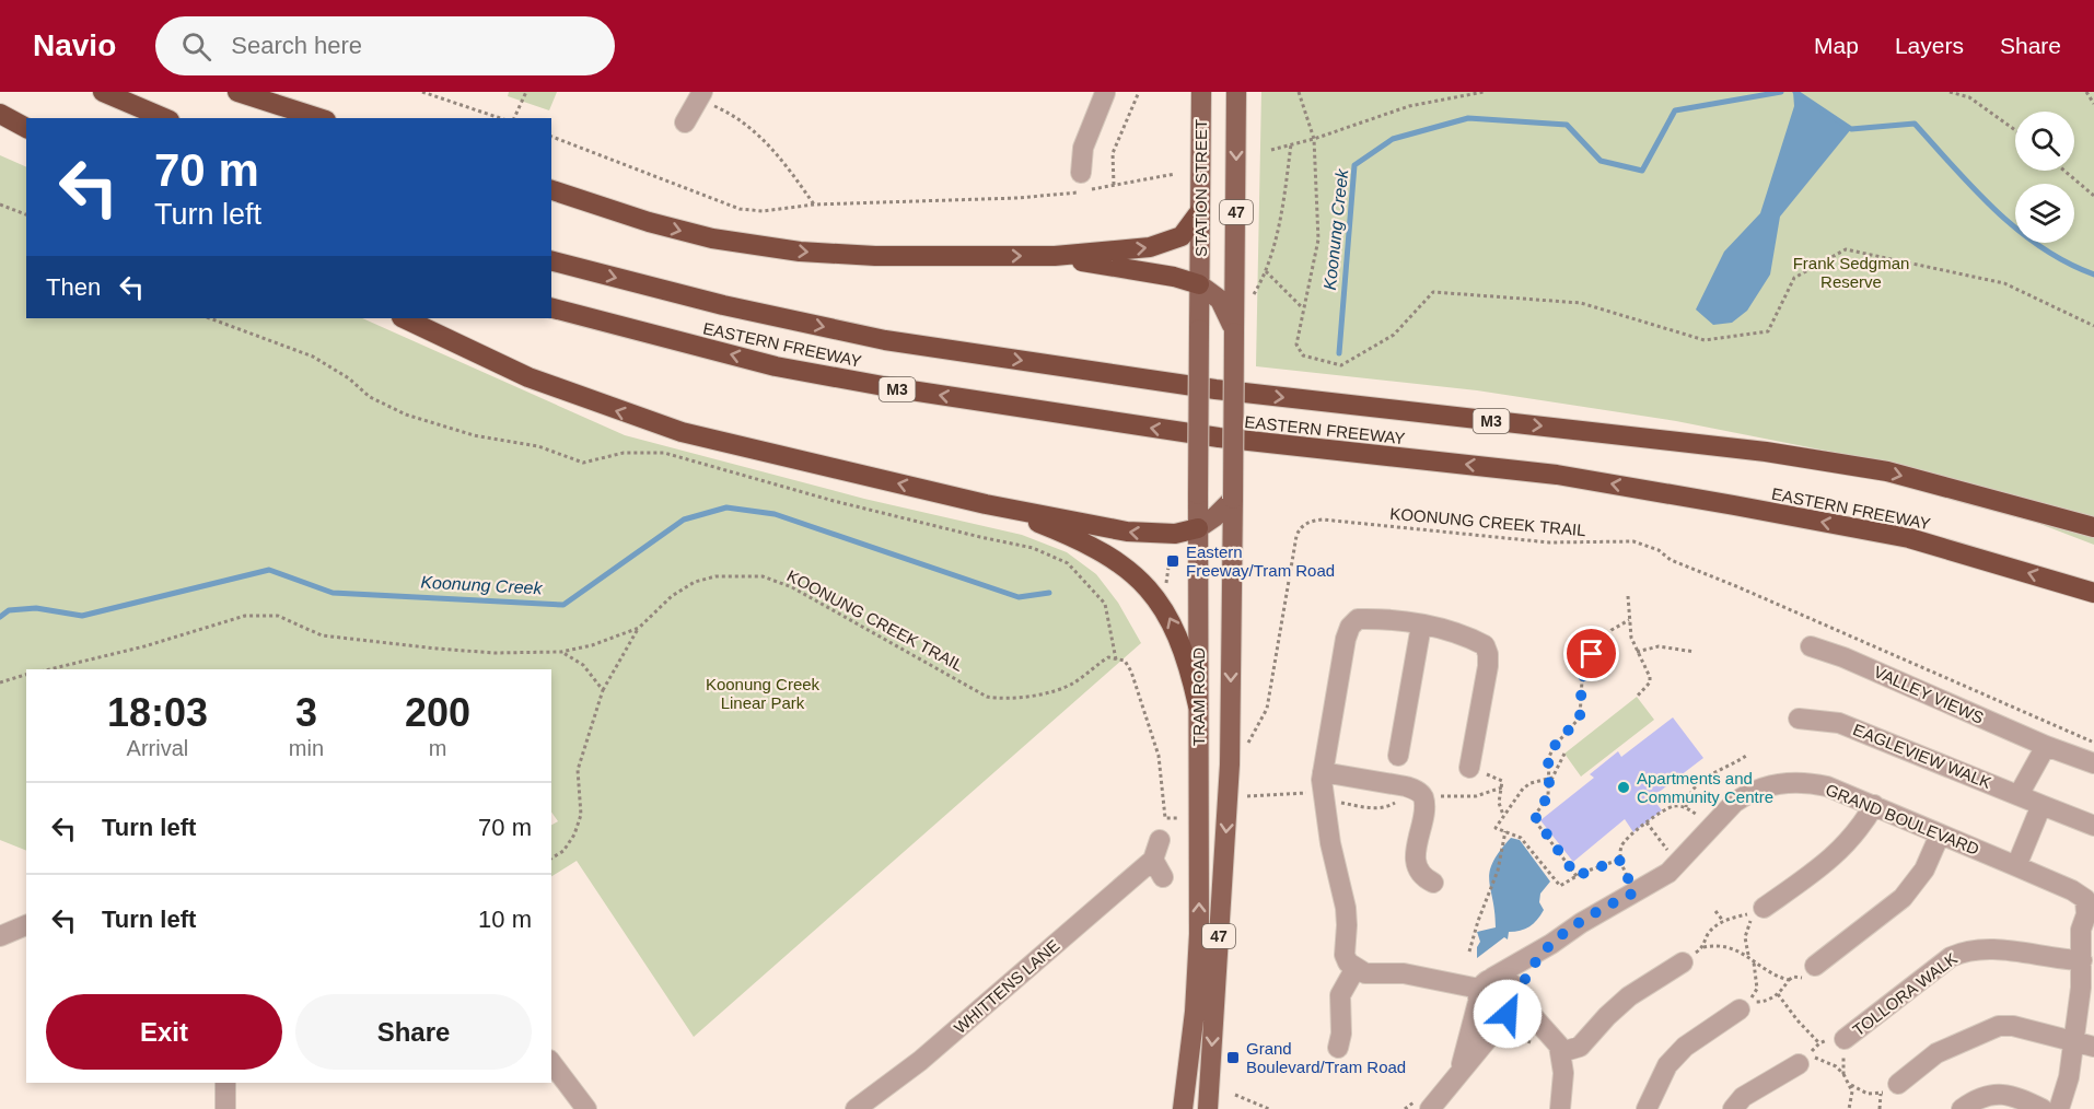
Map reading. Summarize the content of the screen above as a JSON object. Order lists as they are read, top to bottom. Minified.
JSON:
{"streets":{"highway":["EASTERN FREEWAY","M3"],"main road":["STATION STREET","47","TRAM ROAD"],"street":["VALLEY VIEWS","EAGLEVIEW WALK","GRAND BOULEVARD","WHITTENS LANE","TOLLORA WALK"],"path":["KOONUNG CREEK TRAIL"]},"crossings":[["STATION STREET","TRAM ROAD"],["47","TRAM ROAD"],["GRAND BOULEVARD","TOLLORA WALK"]],"water":["Koonung Creek"],"parks":["Frank Sedgman Reserve","Koonung Creek Linear Park"],"places":{"transit":["Eastern Freeway/Tram Road","Grand Boulevard/Tram Road"],"other":["Apartments and Community Centre"]},"page":{"header":"Navio","search":"Search here","nav":["Map","Layers","Share"],"turn":["70 m","Turn left"],"then":"Then","eta":["18:03","Arrival","3","min","200","m"],"list":[{"name":"Turn left","value":"70 m"},{"name":"Turn left","value":"10 m"}],"buttons":["Exit","Share"]}}
